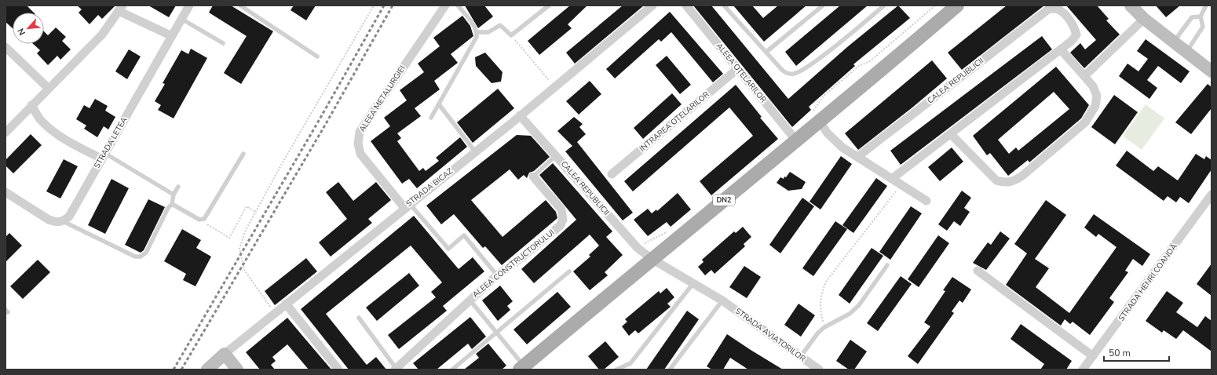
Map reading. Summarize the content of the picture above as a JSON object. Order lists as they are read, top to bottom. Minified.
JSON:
{"streets":{"main road":["DN2"],"street":["ALEEA OȚELARILOR","CALEA REPUBLICII","ALEEA METALURGIEI","INTRAREA OȚELARILOR","STRADA LETEA","STRADA BICAZ","ALEEA CONSTRUCTORULUI","STRADA HENRI COANDĂ","STRADA AVIATORILOR"]},"crossings":[["ALEEA OȚELARILOR","INTRAREA OȚELARILOR"],["ALEEA OȚELARILOR","DN2"],["CALEA REPUBLICII","STRADA BICAZ"],["CALEA REPUBLICII","DN2"],["CALEA REPUBLICII","STRADA AVIATORILOR"],["ALEEA METALURGIEI","STRADA BICAZ"],["DN2","STRADA AVIATORILOR"]],"scale_bar":"50 m","north":"bottom left"}
